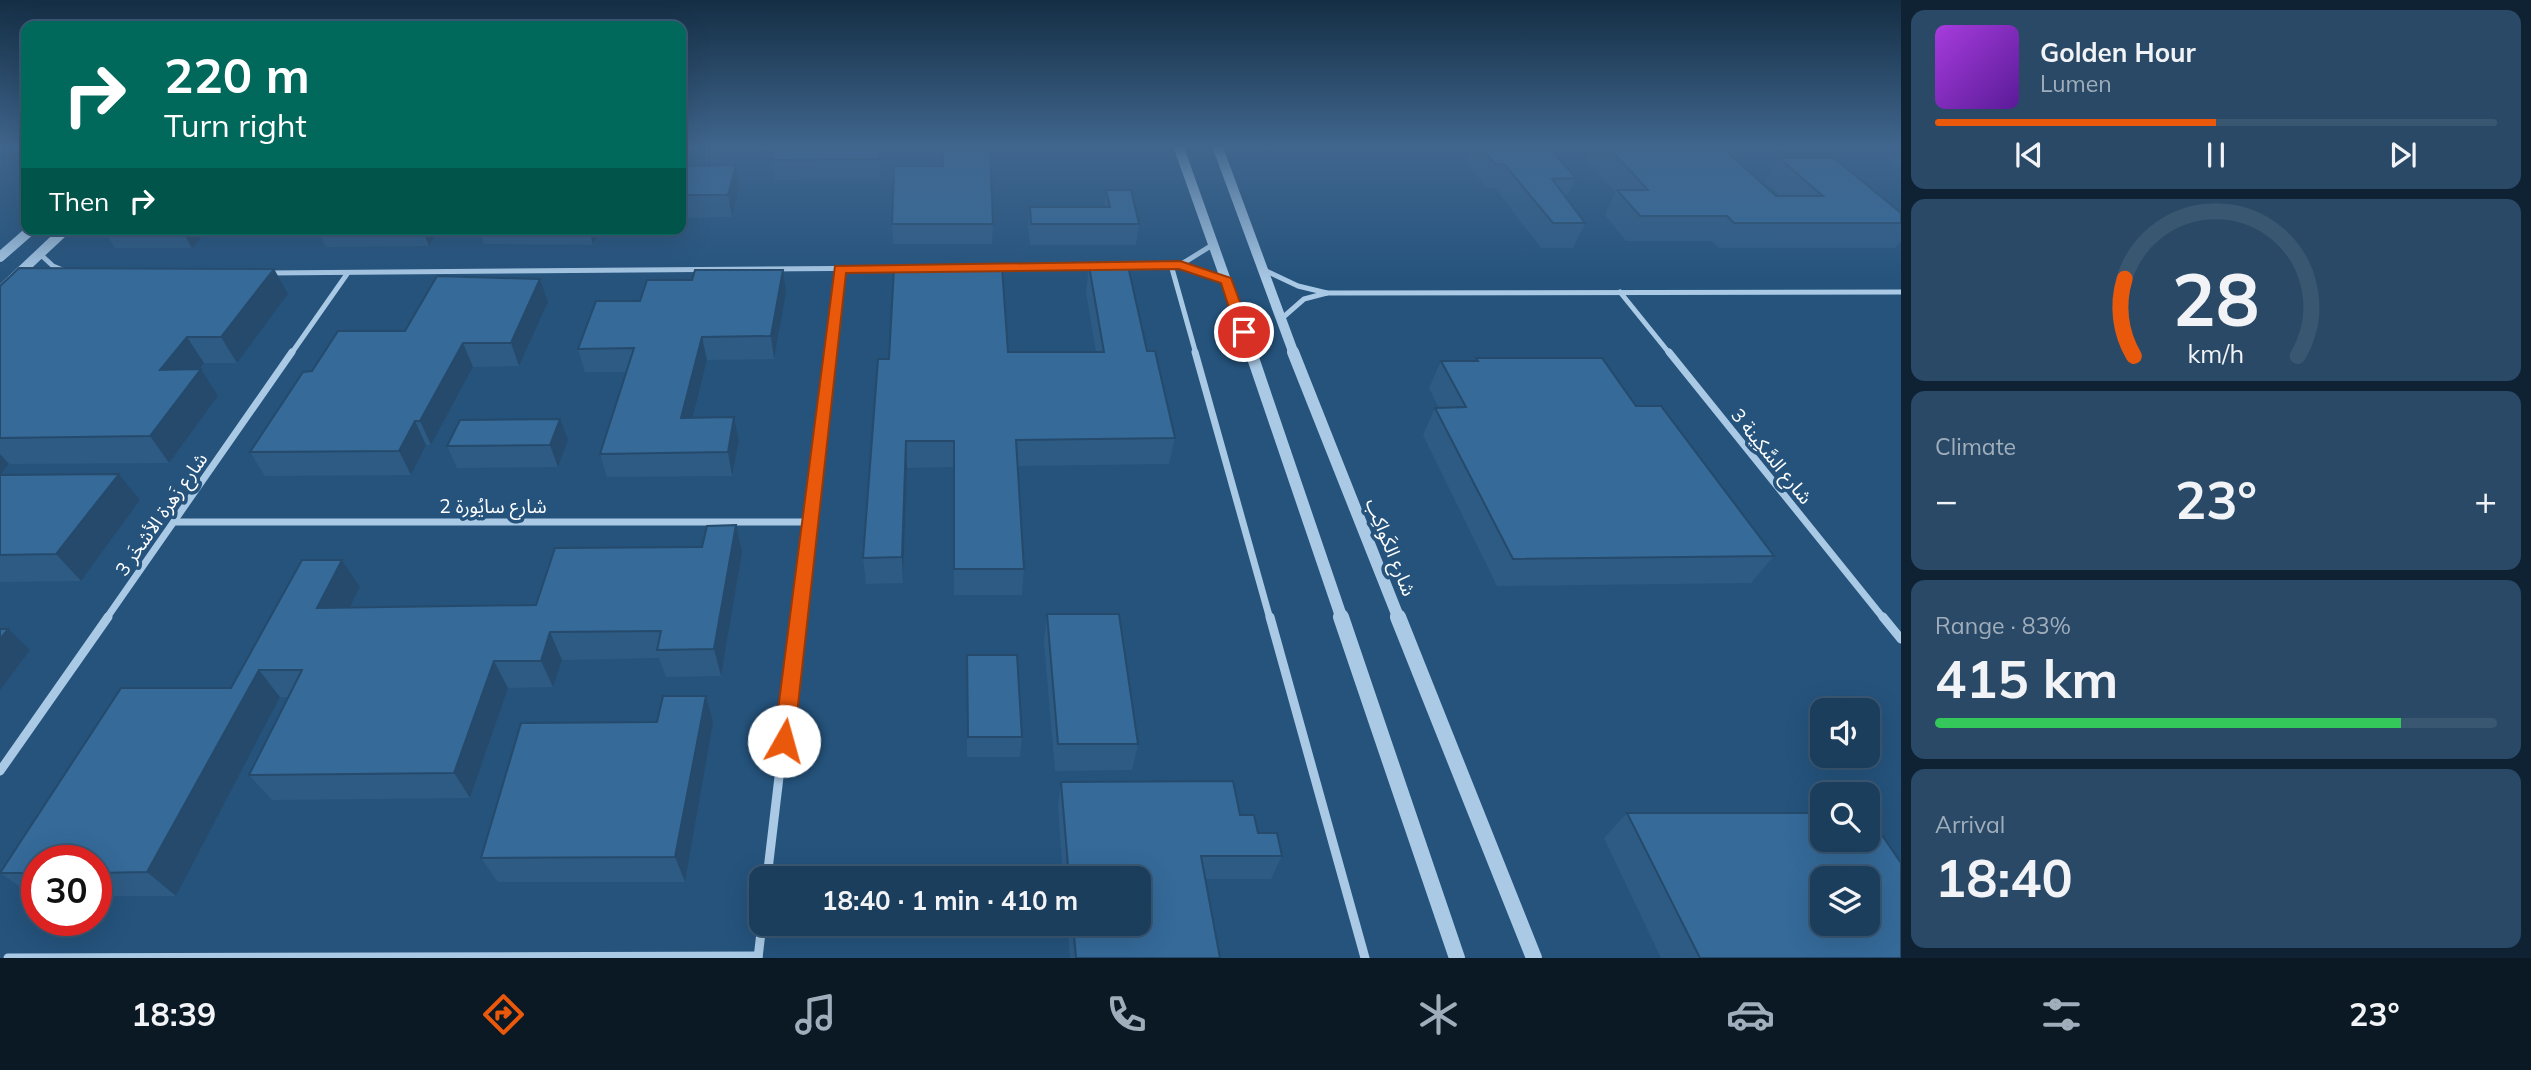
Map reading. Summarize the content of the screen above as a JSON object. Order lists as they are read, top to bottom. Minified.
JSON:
{"streets":{"street":["شارع السَّكِينة 3","شارع سايُورة 2","شارع زَهرة الأشخَر 3","شارع الكَواكِب"]},"crossings":[["شارع سايُورة 2","شارع زَهرة الأشخَر 3"]],"page":{"turn":["220 m","Turn right"],"song":["Golden Hour","Lumen"],"then":"Then","tile":["Climate",["Range · 83%","415 km"],["Arrival","18:40"]],"heat":["−","23°","+"],"limit":"30","trip":"18:40 · 1 min · 410 m","tabs":["18:39","23°"],"gauge":["28","km/h"]}}
